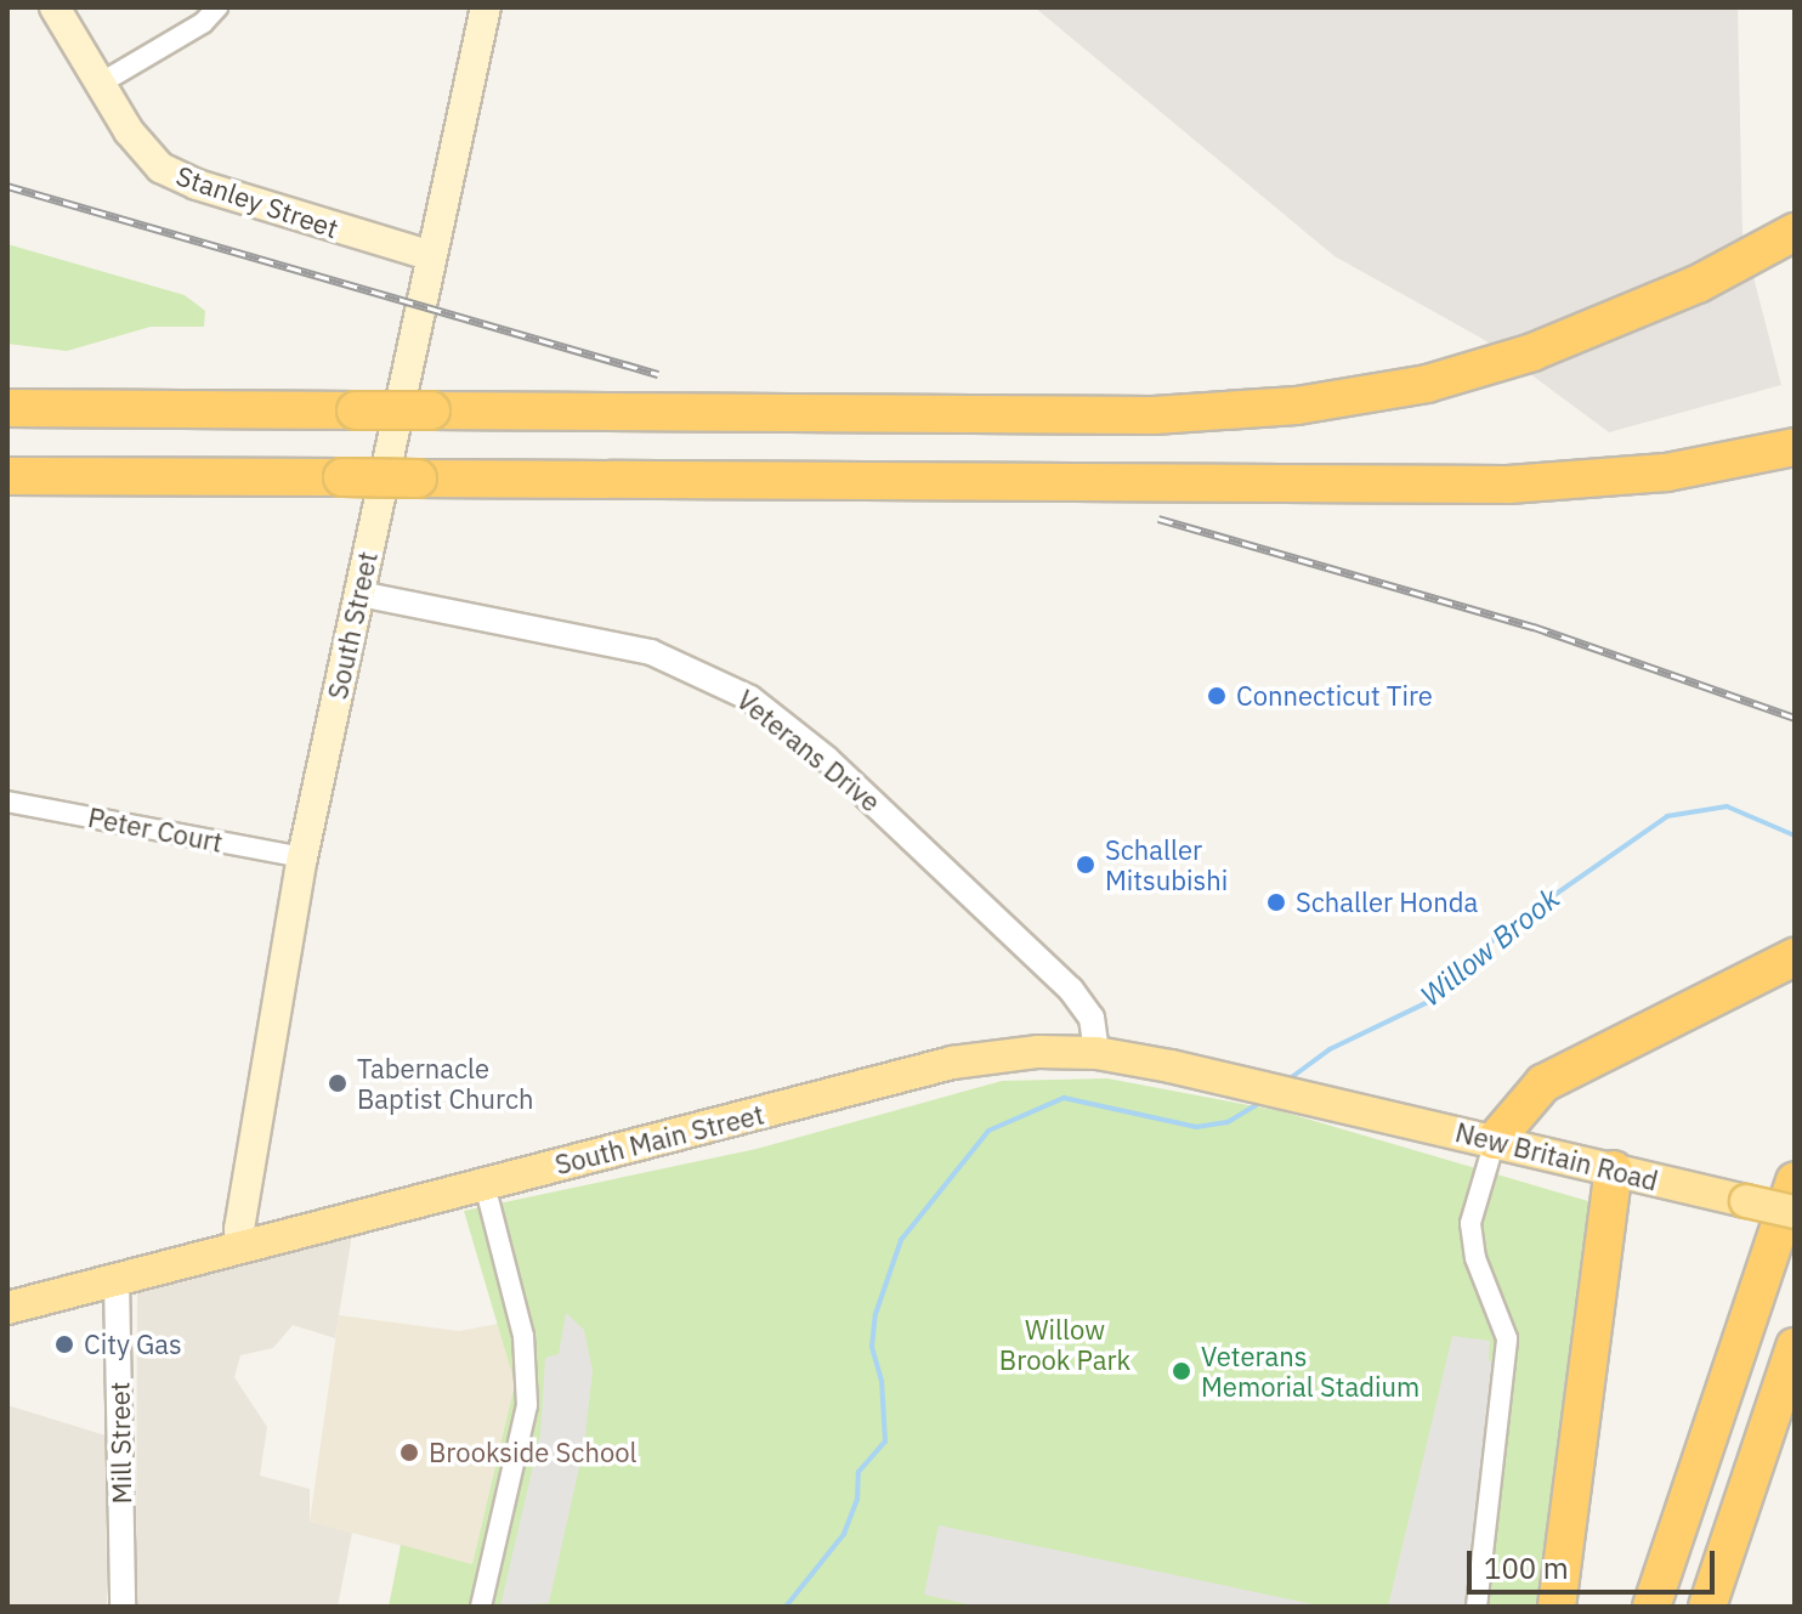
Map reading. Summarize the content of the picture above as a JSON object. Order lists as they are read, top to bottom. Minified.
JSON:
{"streets":{"main road":["Stanley Street","South Street","South Main Street","New Britain Road"],"street":["Veterans Drive","Peter Court","Mill Street"]},"crossings":[["Stanley Street","South Street"],["South Street","Veterans Drive"],["South Street","Peter Court"],["South Street","South Main Street"],["Veterans Drive","South Main Street"],["South Main Street","New Britain Road"],["South Main Street","Mill Street"]],"water":["Willow Brook"],"parks":["Willow Brook Park"],"places":["Connecticut Tire","Schaller Mitsubishi","Schaller Honda","Tabernacle Baptist Church","City Gas","Veterans Memorial Stadium","Brookside School"],"scale_bar":"100 m"}
